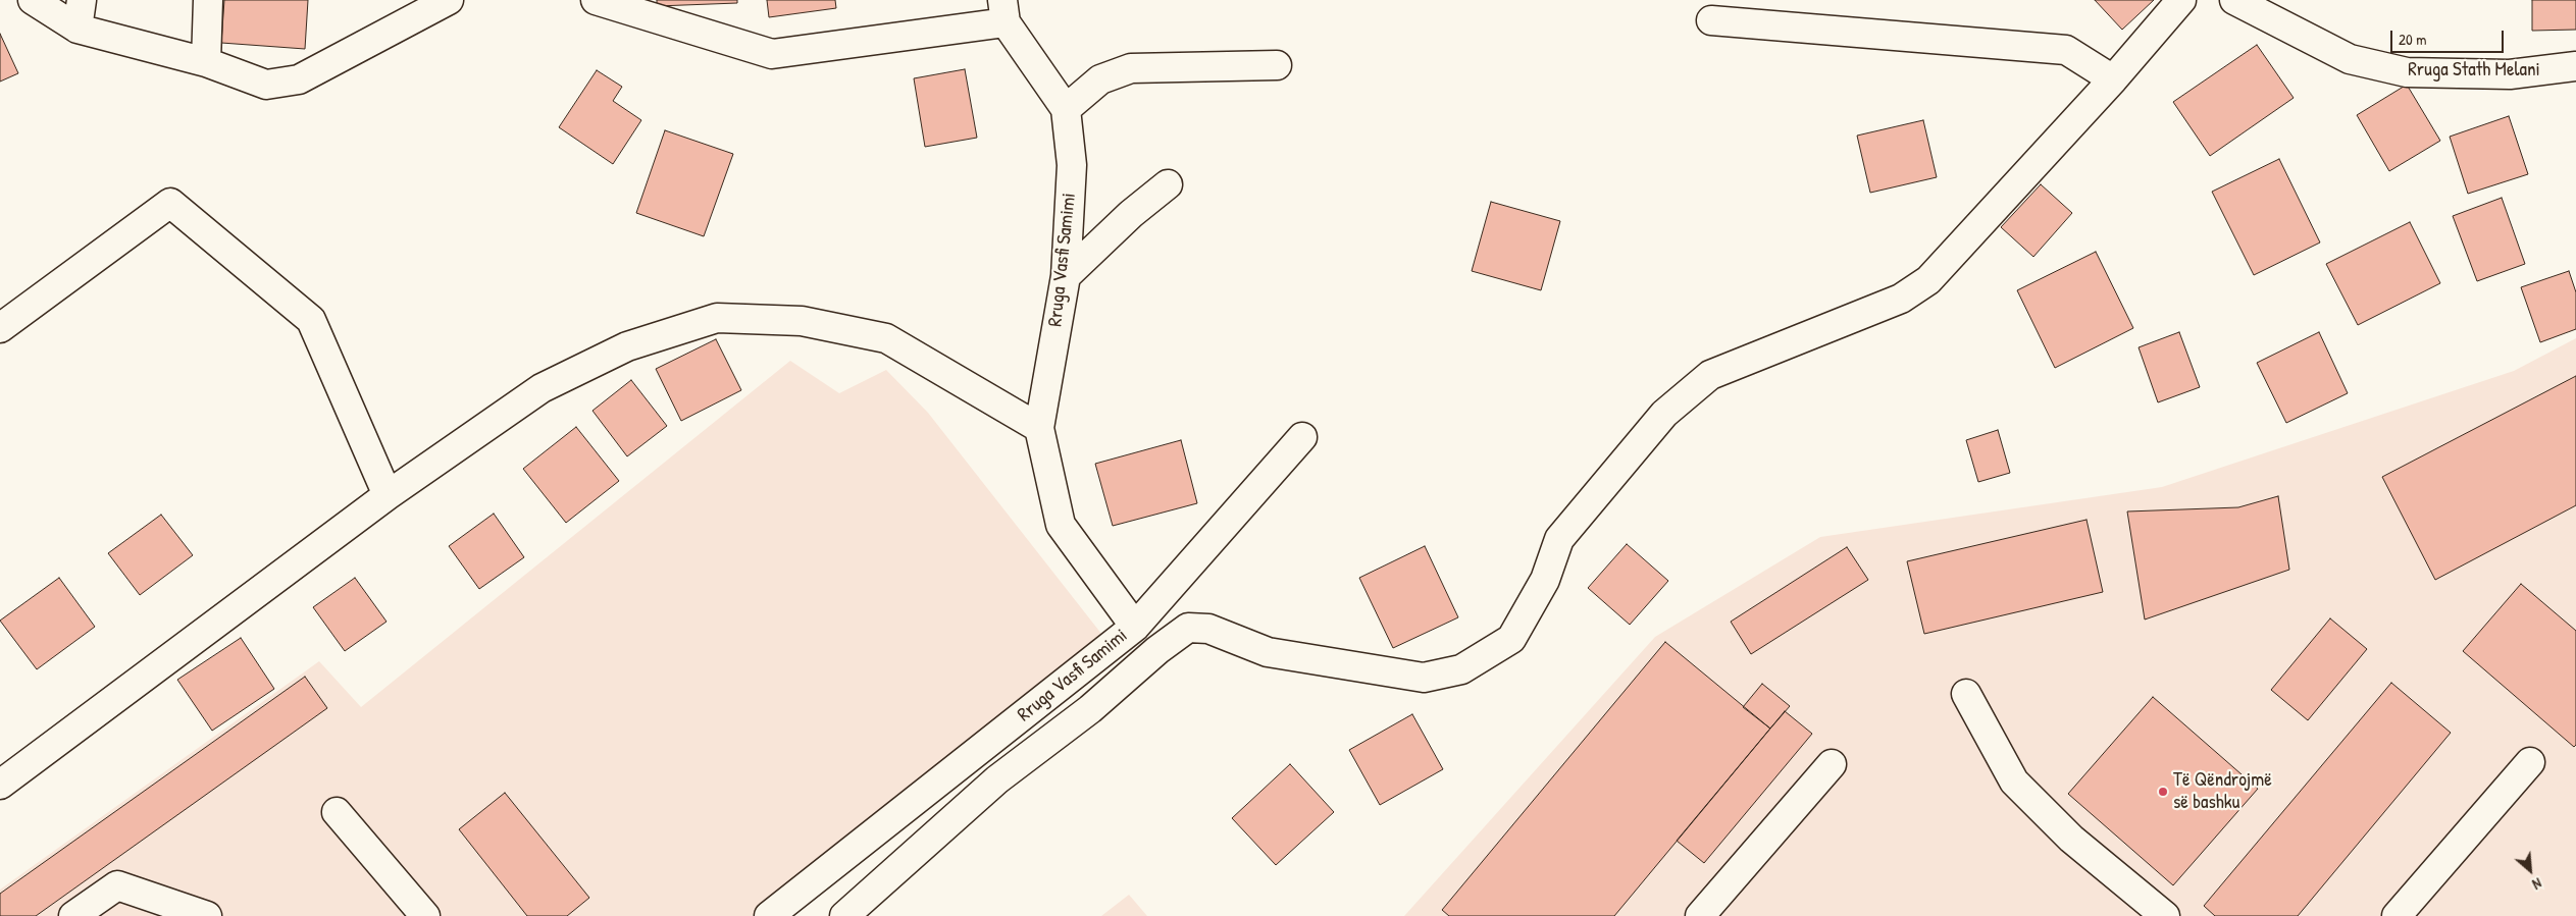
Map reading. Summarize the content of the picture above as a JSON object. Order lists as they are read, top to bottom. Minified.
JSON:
{"streets":{"street":["Rruga Stath Melani","Rruga Vasfi Samimi"]},"places":["Të Qëndrojmë së bashku"],"scale_bar":"20 m","north":"bottom right"}
